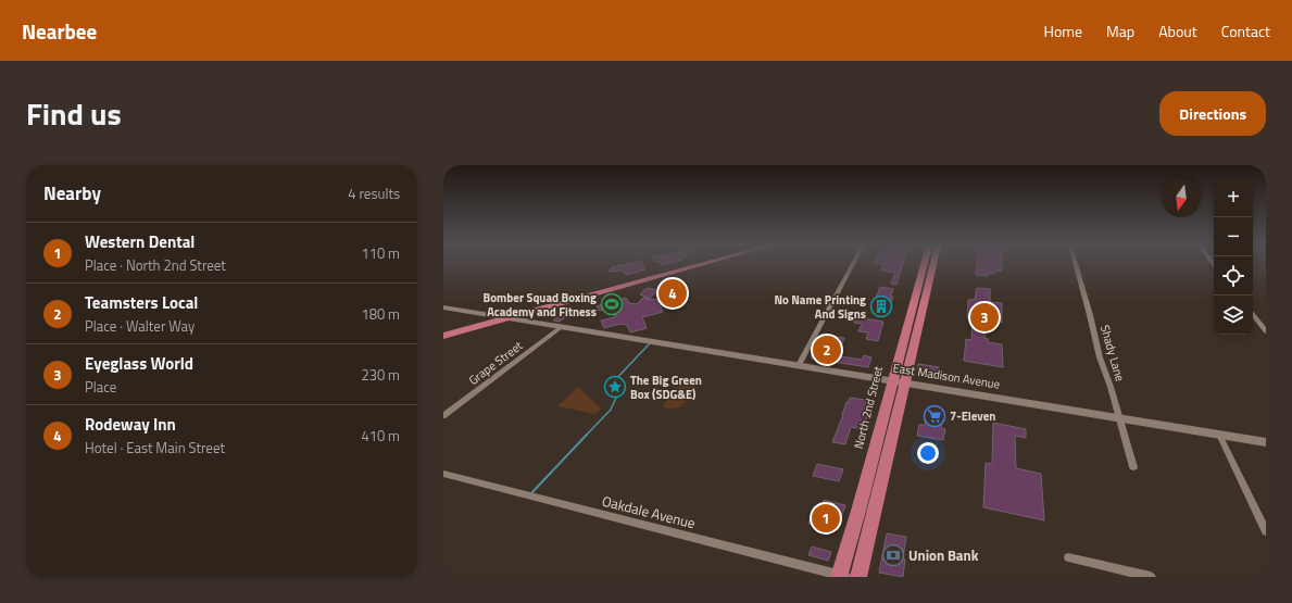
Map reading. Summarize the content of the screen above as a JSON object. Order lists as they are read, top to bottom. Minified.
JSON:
{"streets":{"main road":["North 2nd Street"],"street":["Shady Lane","Grape Street","East Madison Avenue","Oakdale Avenue"]},"crossings":[["Shady Lane","East Madison Avenue"],["Grape Street","East Madison Avenue"],["East Madison Avenue","North 2nd Street"],["North 2nd Street","Oakdale Avenue"]],"places":{"sports":["Bomber Squad Boxing Academy and Fitness"],"building":["No Name Printing And Signs"],"place":["The Big Green Box (SDG&E)"],"supermarket":["7-Eleven"],"bank":["Union Bank"]},"north":"bottom","page":{"header":"Nearbee","nav":["Home","Map","About","Contact"],"title":"Find us","buttons":"Directions","heading":["Nearby","4 results"],"map_buttons":["+","−"],"list":[{"mark":"1","name":"Western Dental","note":"Place · North 2nd Street","value":"110 m"},{"mark":"2","name":"Teamsters Local","note":"Place · Walter Way","value":"180 m"},{"mark":"3","name":"Eyeglass World","note":"Place","value":"230 m"},{"mark":"4","name":"Rodeway Inn","note":"Hotel · East Main Street","value":"410 m"}],"pins":["4","3","2","1"]}}
